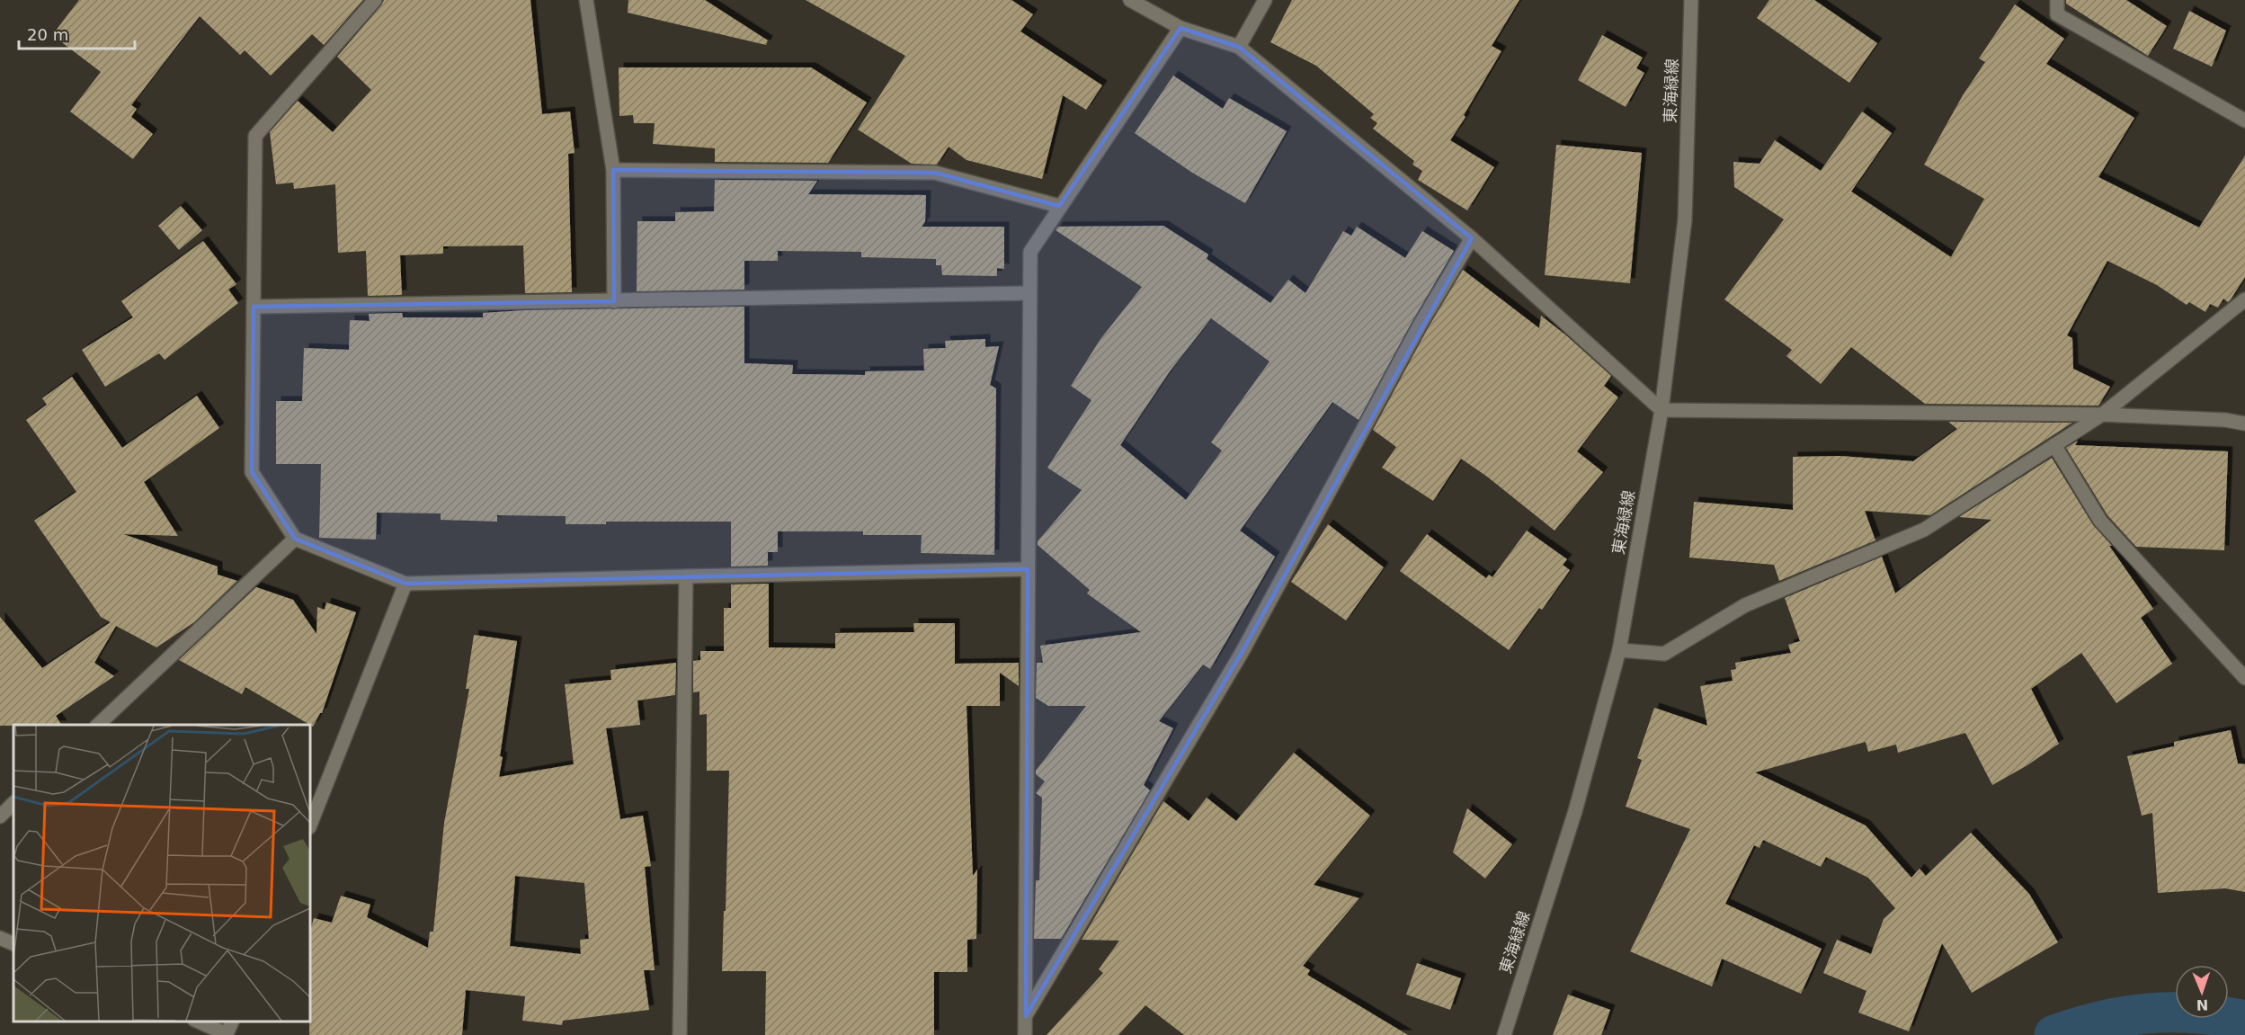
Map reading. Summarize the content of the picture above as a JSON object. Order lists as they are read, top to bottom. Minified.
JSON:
{"streets":{"street":["東海緑線"]},"scale_bar":"20 m","north":"bottom"}
